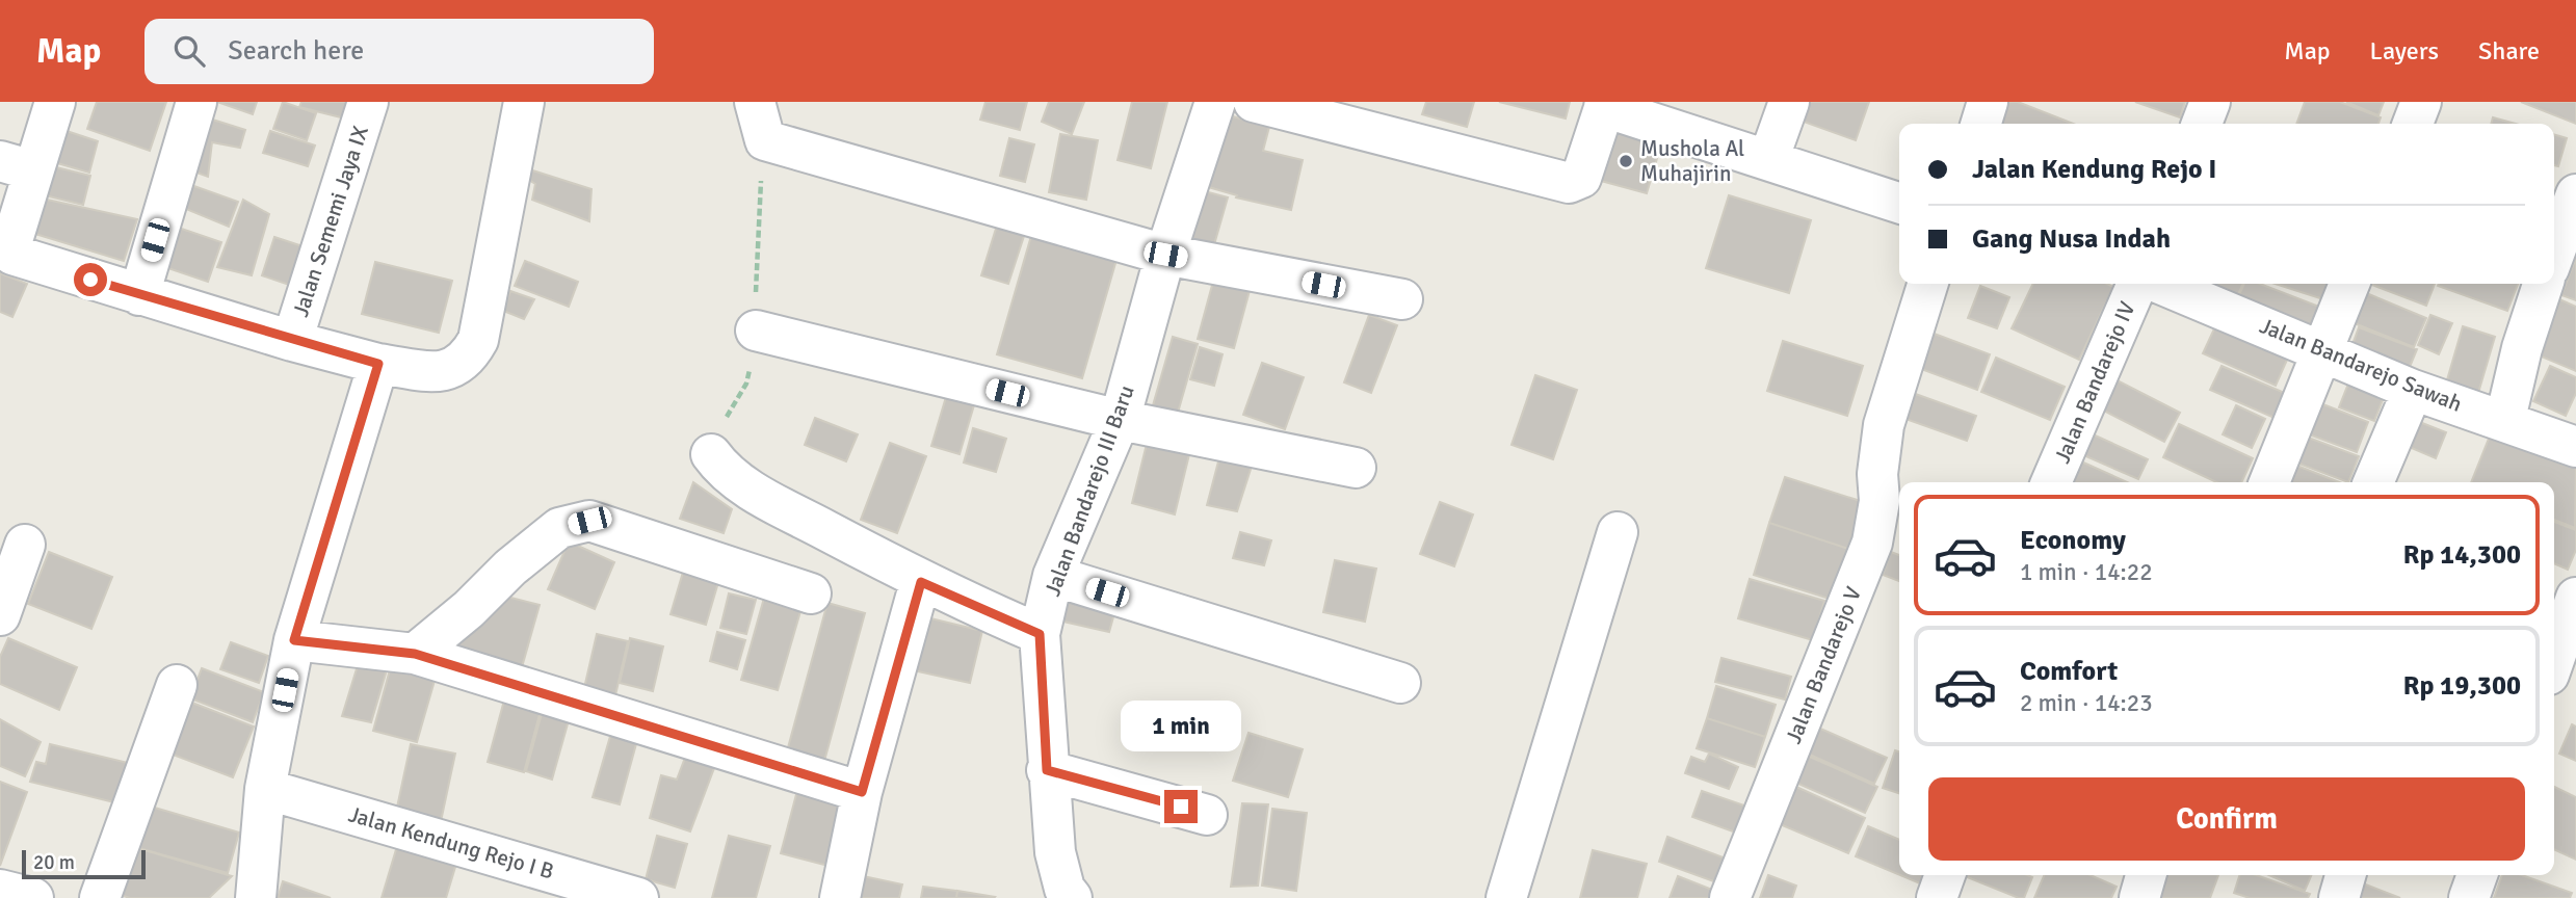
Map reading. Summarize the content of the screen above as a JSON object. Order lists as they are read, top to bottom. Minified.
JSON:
{"streets":{"street":["Jalan Sememi Jaya IX","Jalan Bandarejo Sawah","Jalan Bandarejo IV","Jalan Bandarejo III Baru","Jalan Bandarejo V","Jalan Kendung Rejo I B"]},"places":["Mushola Al Muhajirin"],"scale_bar":"20 m","page":{"header":"Map","search":"Search here","nav":["Map","Layers","Share"],"banner":["Jalan Kendung Rejo I","Gang Nusa Indah"],"list":[{"name":"Economy","note":"1 min · 14:22","value":"Rp 14,300"},{"name":"Comfort","note":"2 min · 14:23","value":"Rp 19,300"}],"bubble":"1 min","buttons":"Confirm","scale":"20 m"}}
